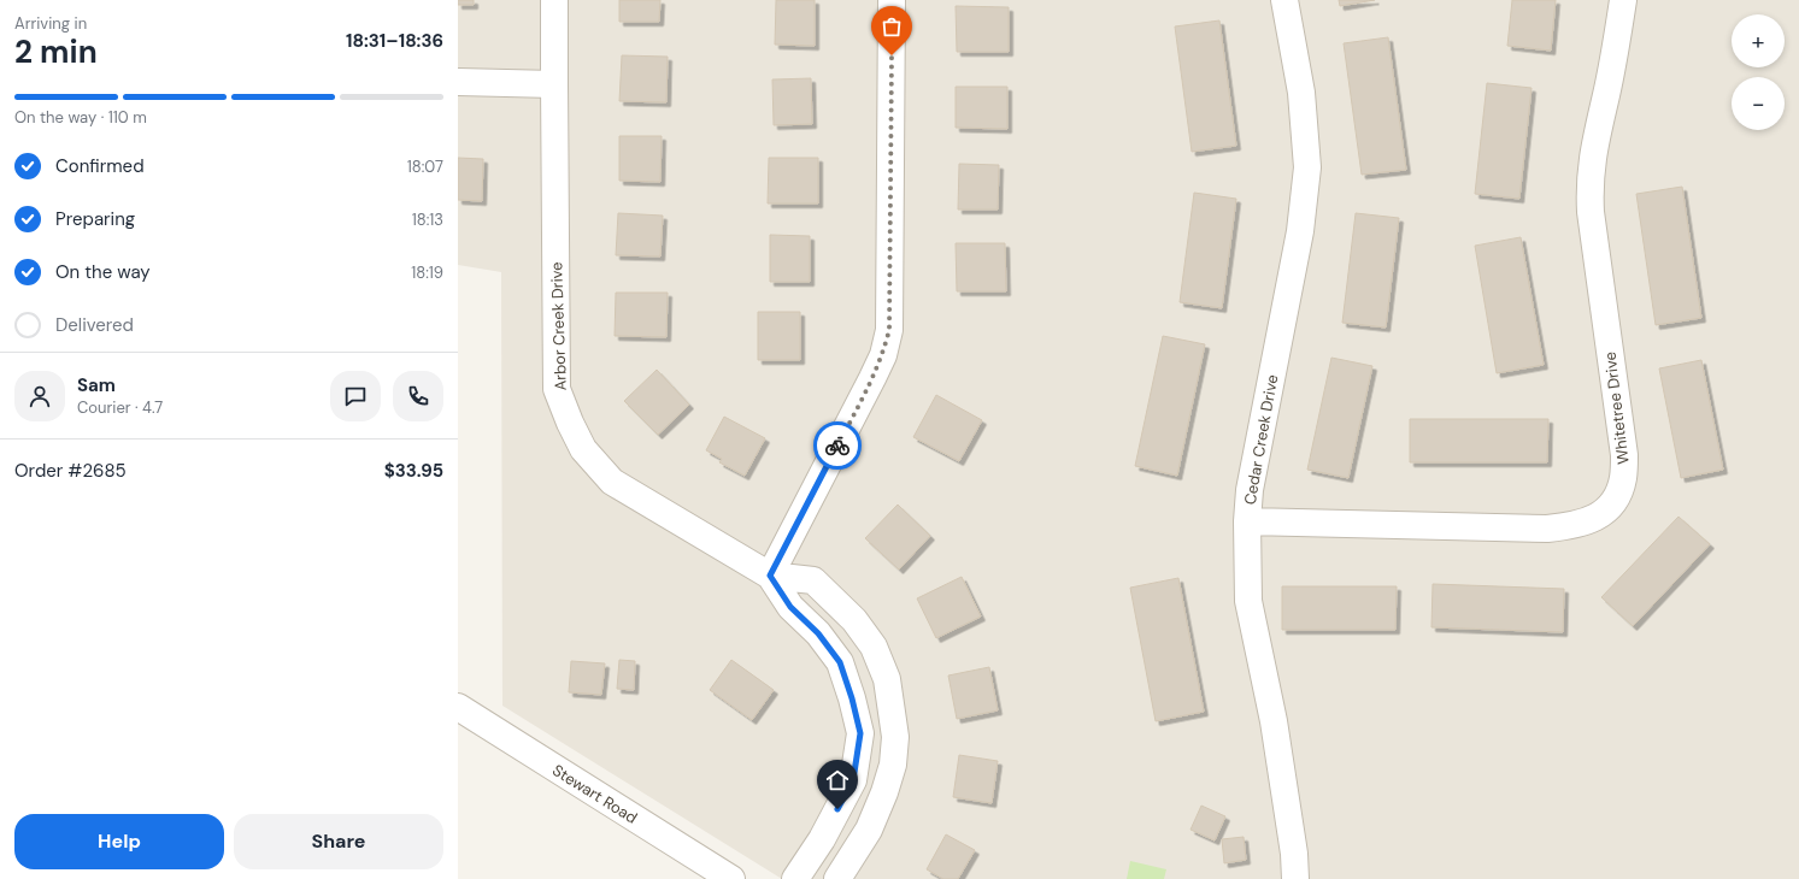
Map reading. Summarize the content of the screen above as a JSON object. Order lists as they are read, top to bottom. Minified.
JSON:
{"streets":{"street":["Arbor Creek Drive","Whitetree Drive","Cedar Creek Drive","Stewart Road"]},"crossings":[["Whitetree Drive","Cedar Creek Drive"]],"page":{"heading":["2 min","Arriving in","18:31–18:36"],"panel":["Sam","Courier · 4.7","Order #2685","$33.95"],"map_buttons":["+","−"],"bar":"On the way · 110 m","list":[["Confirmed","18:07"],["Preparing","18:13"],["On the way","18:19"],"Delivered"],"buttons":["Help","Share"]}}
